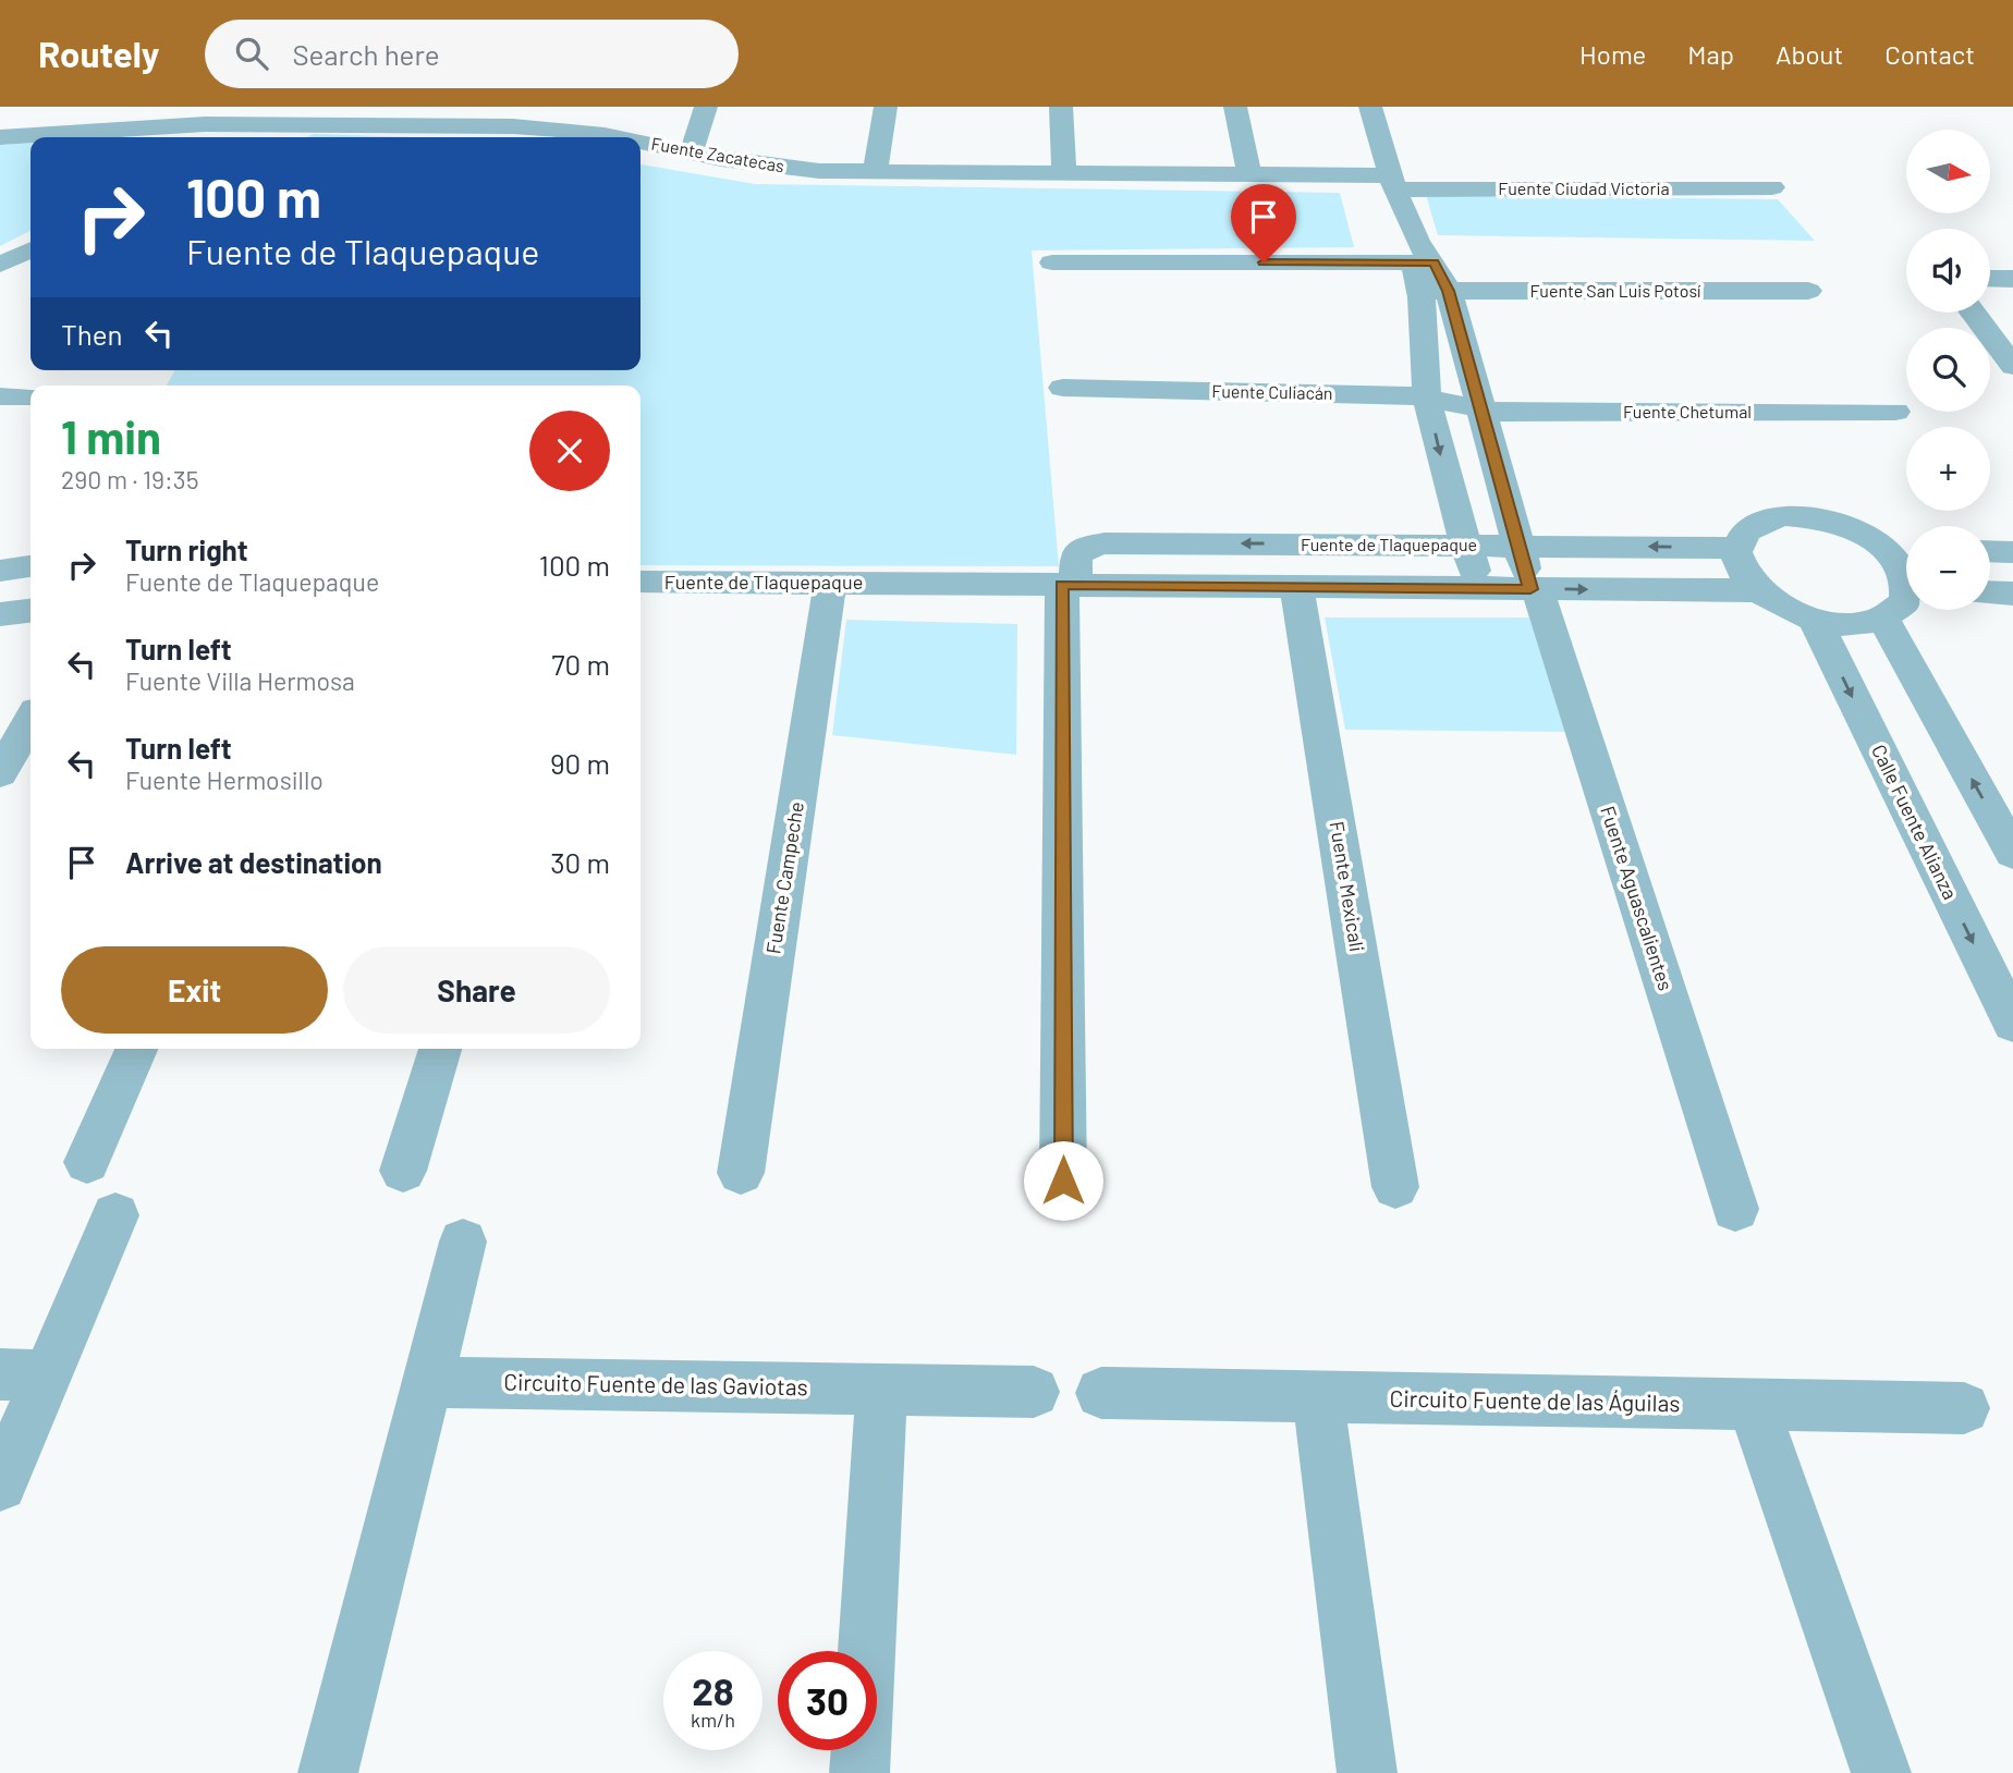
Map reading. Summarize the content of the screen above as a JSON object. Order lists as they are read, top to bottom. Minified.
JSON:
{"streets":{"street":["Fuente Zacatecas","Fuente Ciudad Victoria","Fuente San Luis Potosí","Fuente Culiacán","Fuente Chetumal","Fuente de Tlaquepaque","Calle Fuente Alianza","Fuente Campeche","Fuente Mexicali","Fuente Aguascalientes","Circuito Fuente de las Gaviotas","Circuito Fuente de las Águilas"]},"crossings":[["Fuente Zacatecas","Fuente Ciudad Victoria"],["Fuente Zacatecas","Fuente Aguascalientes"],["Fuente Ciudad Victoria","Fuente Aguascalientes"],["Fuente San Luis Potosí","Fuente Aguascalientes"],["Fuente Culiacán","Fuente Chetumal"],["Fuente Culiacán","Fuente Aguascalientes"],["Fuente Chetumal","Fuente Aguascalientes"],["Fuente de Tlaquepaque","Fuente Campeche"],["Fuente de Tlaquepaque","Fuente Mexicali"],["Fuente de Tlaquepaque","Fuente Aguascalientes"]],"north":"right","page":{"header":"Routely","search":"Search here","nav":["Home","Map","About","Contact"],"map_buttons":["+","−"],"turn":["100 m","Fuente de Tlaquepaque"],"then":"Then","heading":["1 min","290 m · 19:35"],"list":[{"name":"Turn right","note":"Fuente de Tlaquepaque","value":"100 m"},{"name":"Turn left","note":"Fuente Villa Hermosa","value":"70 m"},{"name":"Turn left","note":"Fuente Hermosillo","value":"90 m"},{"name":"Arrive at destination","value":"30 m"}],"buttons":["Exit","Share"],"speed":"28 km/h","limit":"30"}}
